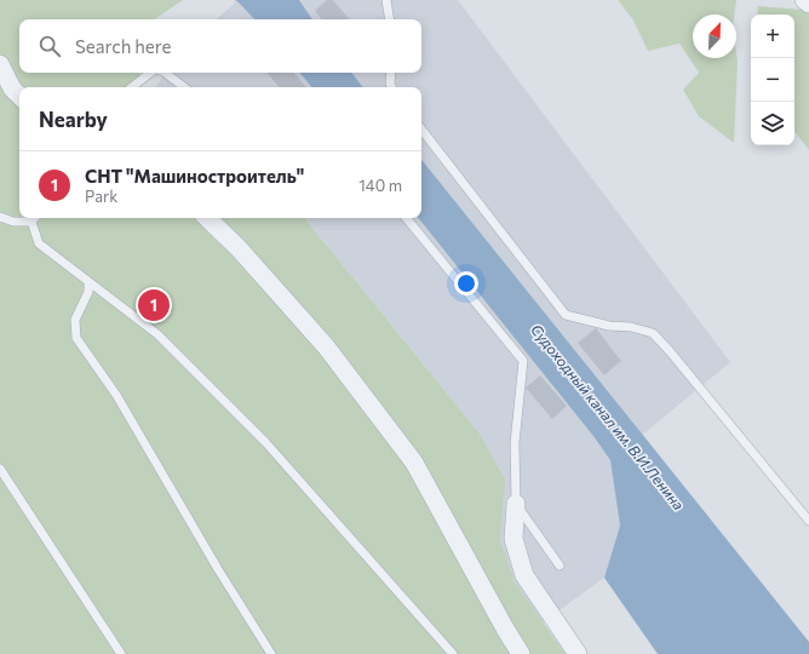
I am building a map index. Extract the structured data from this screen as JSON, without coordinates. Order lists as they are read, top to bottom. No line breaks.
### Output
{"water":["Судоходный канал им. В.И.Ленина"],"north":"top right","page":{"map_buttons":["+","−"],"search":"Search here","heading":"Nearby","list":[{"mark":"1","name":"СНТ \"Машиностроитель\"","note":"Park","value":"140 m"}],"pins":"1"}}
